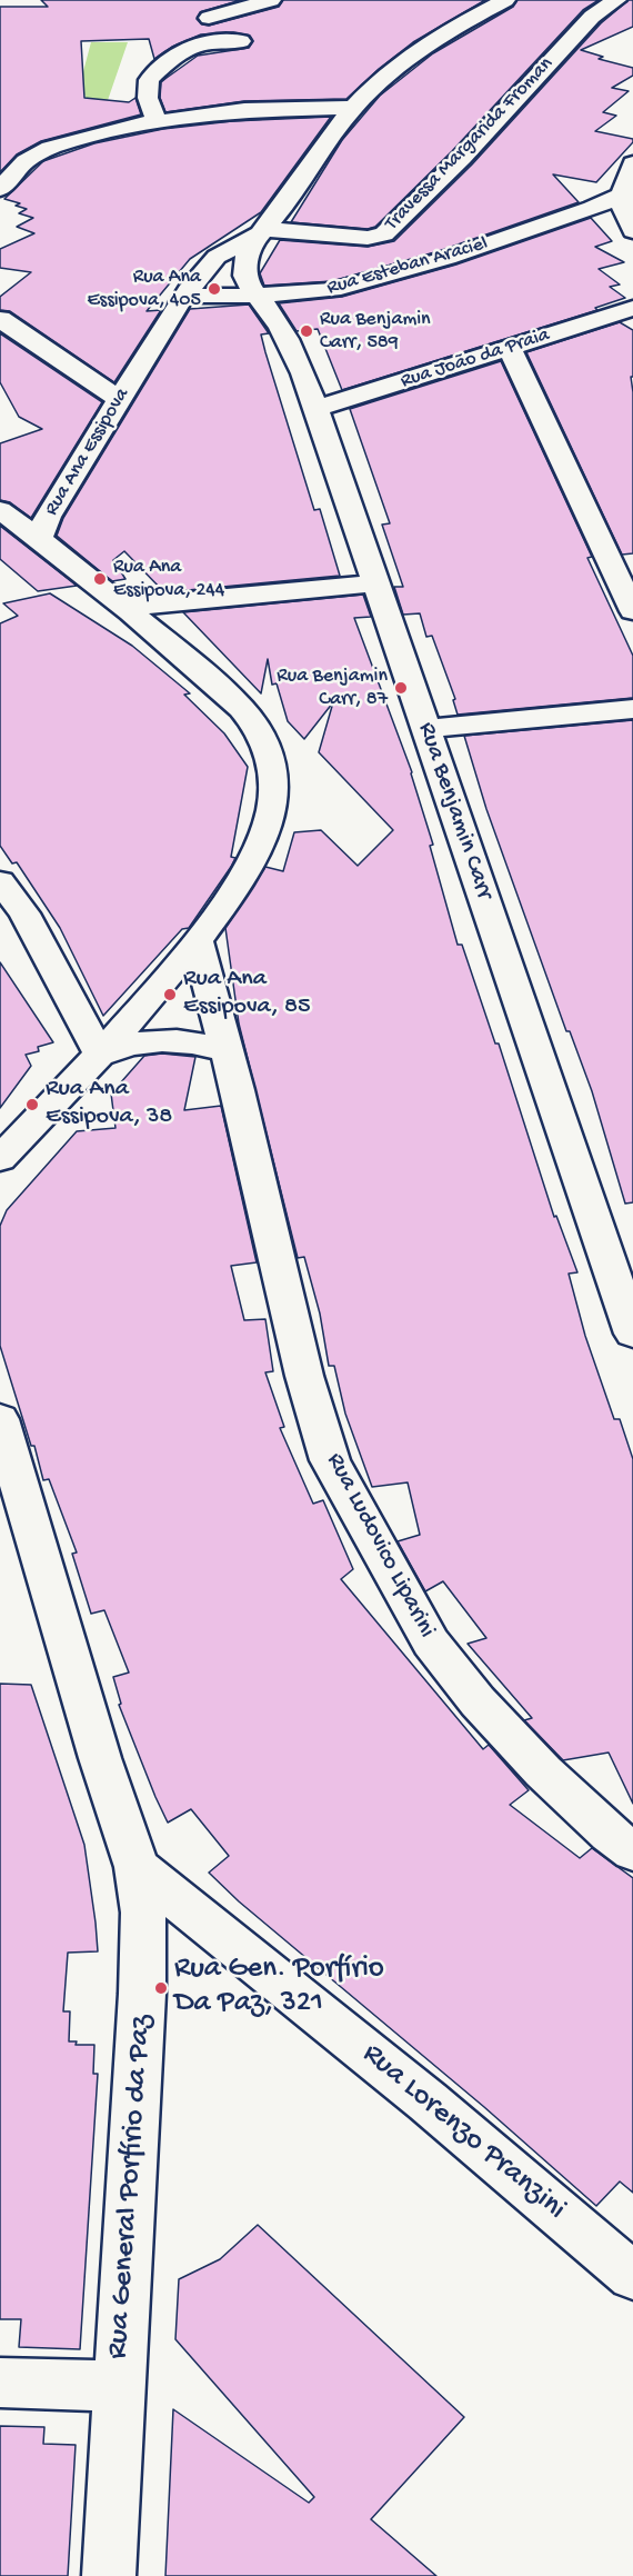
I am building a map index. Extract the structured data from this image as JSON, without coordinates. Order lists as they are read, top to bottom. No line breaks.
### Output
{"streets":{"street":["Travessa Margarida Froman","Rua Esteban Araciel","Rua João da Praia","Rua Ana Essipova","Rua Benjamin Carr","Rua Ludovico Liparini","Rua Lorenzo Pranzini","Rua General Porfírio da Paz"]},"crossings":[["Travessa Margarida Froman","Rua Ana Essipova"],["Travessa Margarida Froman","Rua Benjamin Carr"],["Rua Esteban Araciel","Rua Ana Essipova"],["Rua Esteban Araciel","Rua Benjamin Carr"],["Rua João da Praia","Rua Benjamin Carr"],["Rua Ana Essipova","Rua Benjamin Carr"],["Rua Ana Essipova","Rua Ludovico Liparini"],["Rua Lorenzo Pranzini","Rua General Porfírio da Paz"]],"places":["Rua Ana Essipova, 405","Rua Benjamin Carr, 589","Rua Ana Essipova, 244","Rua Benjamin Carr, 87","Rua Ana Essipova, 85","Rua Ana Essipova, 38","Rua Gen. Porfírio Da Paz, 321"]}
